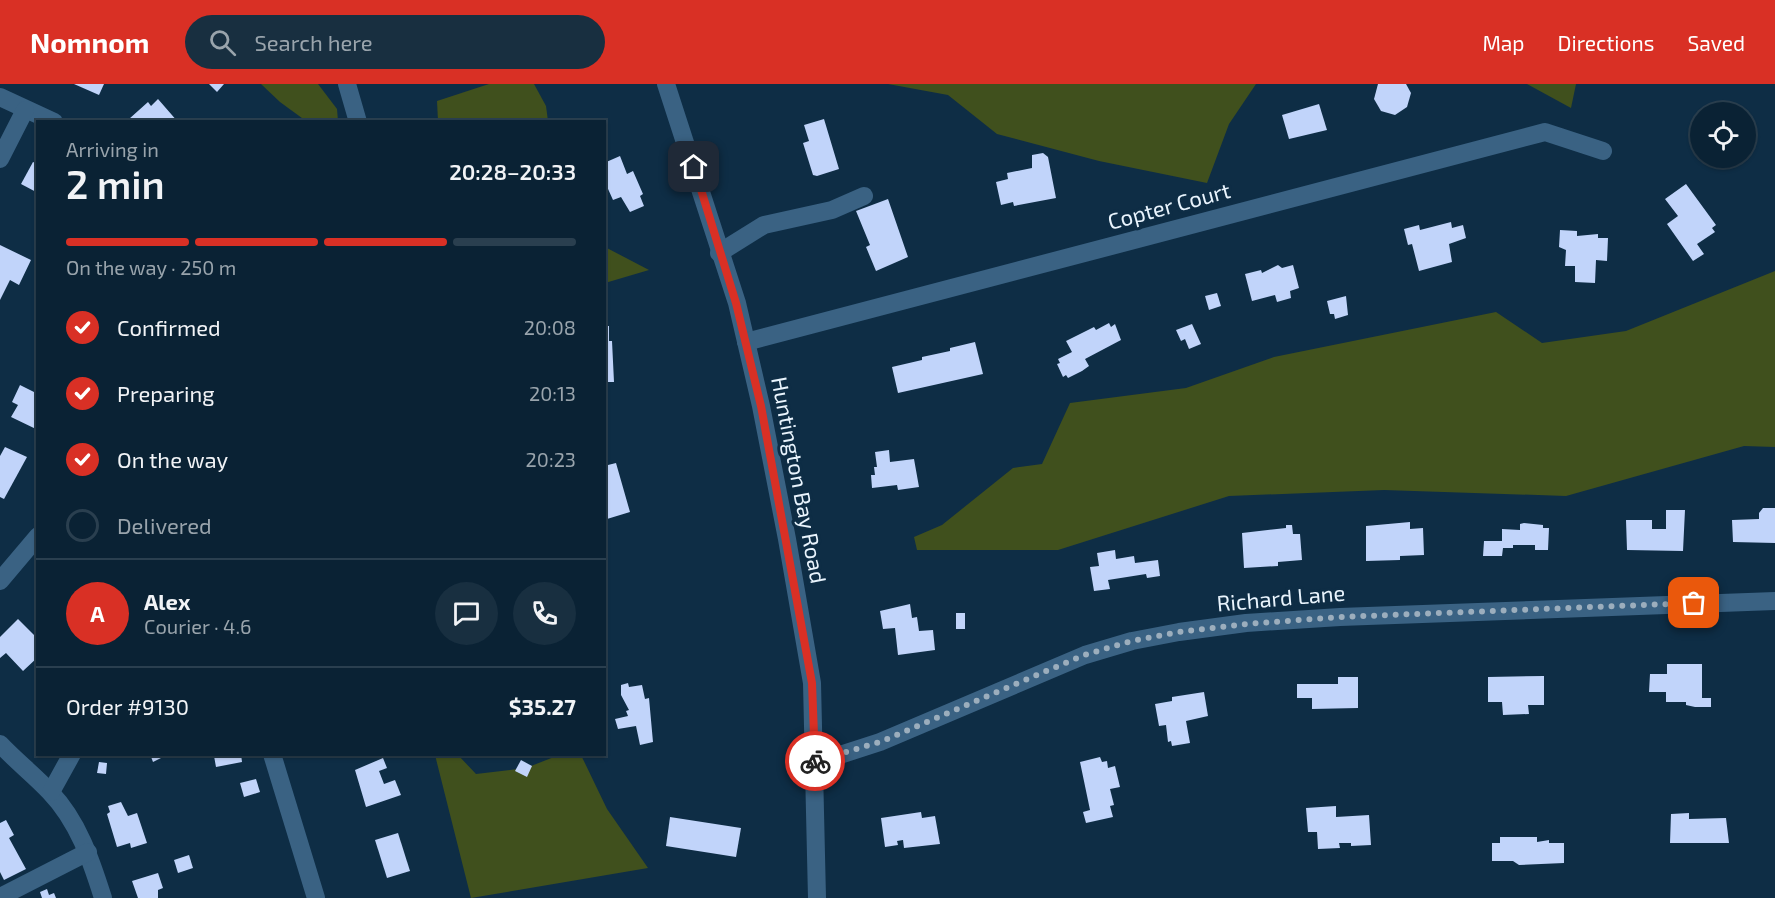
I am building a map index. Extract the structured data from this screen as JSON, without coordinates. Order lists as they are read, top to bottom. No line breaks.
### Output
{"streets":{"street":["Copter Court","Huntington Bay Road","Richard Lane"]},"crossings":[["Copter Court","Huntington Bay Road"],["Huntington Bay Road","Richard Lane"]],"page":{"header":"Nomnom","search":"Search here","nav":["Map","Directions","Saved"],"heading":["2 min","Arriving in","20:28–20:33"],"panel":["Alex","Courier · 4.6","Order #9130","$35.27"],"bar":"On the way · 250 m","list":[["Confirmed","20:08"],["Preparing","20:13"],["On the way","20:23"],"Delivered"],"round":"A"}}
